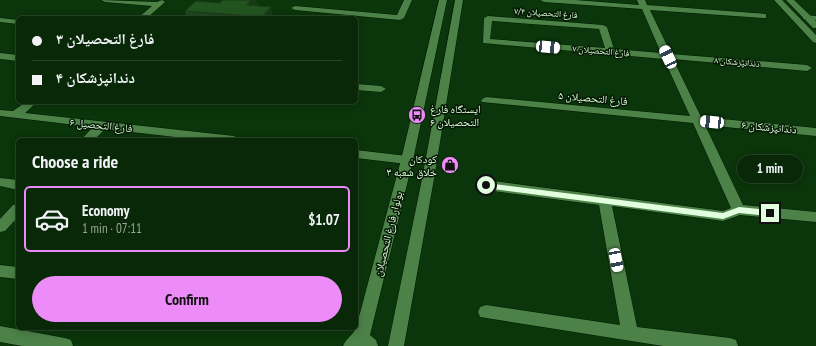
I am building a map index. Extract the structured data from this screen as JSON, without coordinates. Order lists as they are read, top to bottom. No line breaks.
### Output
{"streets":{"street":["فارغ التحصیلان ۷/۴","فارغ التحصیلان ۷","دندانپزشکان ۸","فارغ التحصیلان ۵","فارغ التحصیل ۶","دندانپزشکان ۶","بولوار فارغ التحصیلان"]},"crossings":[["فارغ التحصیلان ۷/۴","فارغ التحصیلان ۷"],["فارغ التحصیلان ۷","دندانپزشکان ۸"],["فارغ التحصیلان ۵","دندانپزشکان ۶"]],"places":{"bus stop":["ایستگاه فارغ التحصیلان ۶"],"shop":["کودکان خلاق شعبه ۳"]},"page":{"banner":["فارغ التحصیلان ۳","دندانپزشکان ۴"],"heading":"Choose a ride","bubble":"1 min","list":[{"name":"Economy","note":"1 min · 07:11","value":"$1.07"}],"buttons":"Confirm"}}
